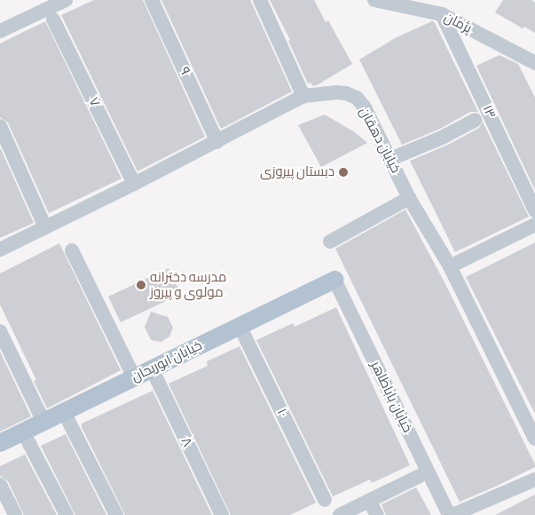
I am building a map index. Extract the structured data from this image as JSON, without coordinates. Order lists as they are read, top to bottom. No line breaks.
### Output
{"streets":{"main road":["خیابان ابوریحان"],"street":["پژمان","۹","۷","۱۳","خیابان دهقان","خیابان باباطاهر","۱۰","۸"]},"crossings":[["پژمان","۱۳"],["۹","خیابان دهقان"],["۷","خیابان دهقان"],["۱۳","خیابان دهقان"],["خیابان ابوریحان","خیابان باباطاهر"],["خیابان ابوریحان","۱۰"],["خیابان ابوریحان","۸"]],"places":["دبستان پیروزی","مدرسه دخترانه مولوی و پیروز"]}
